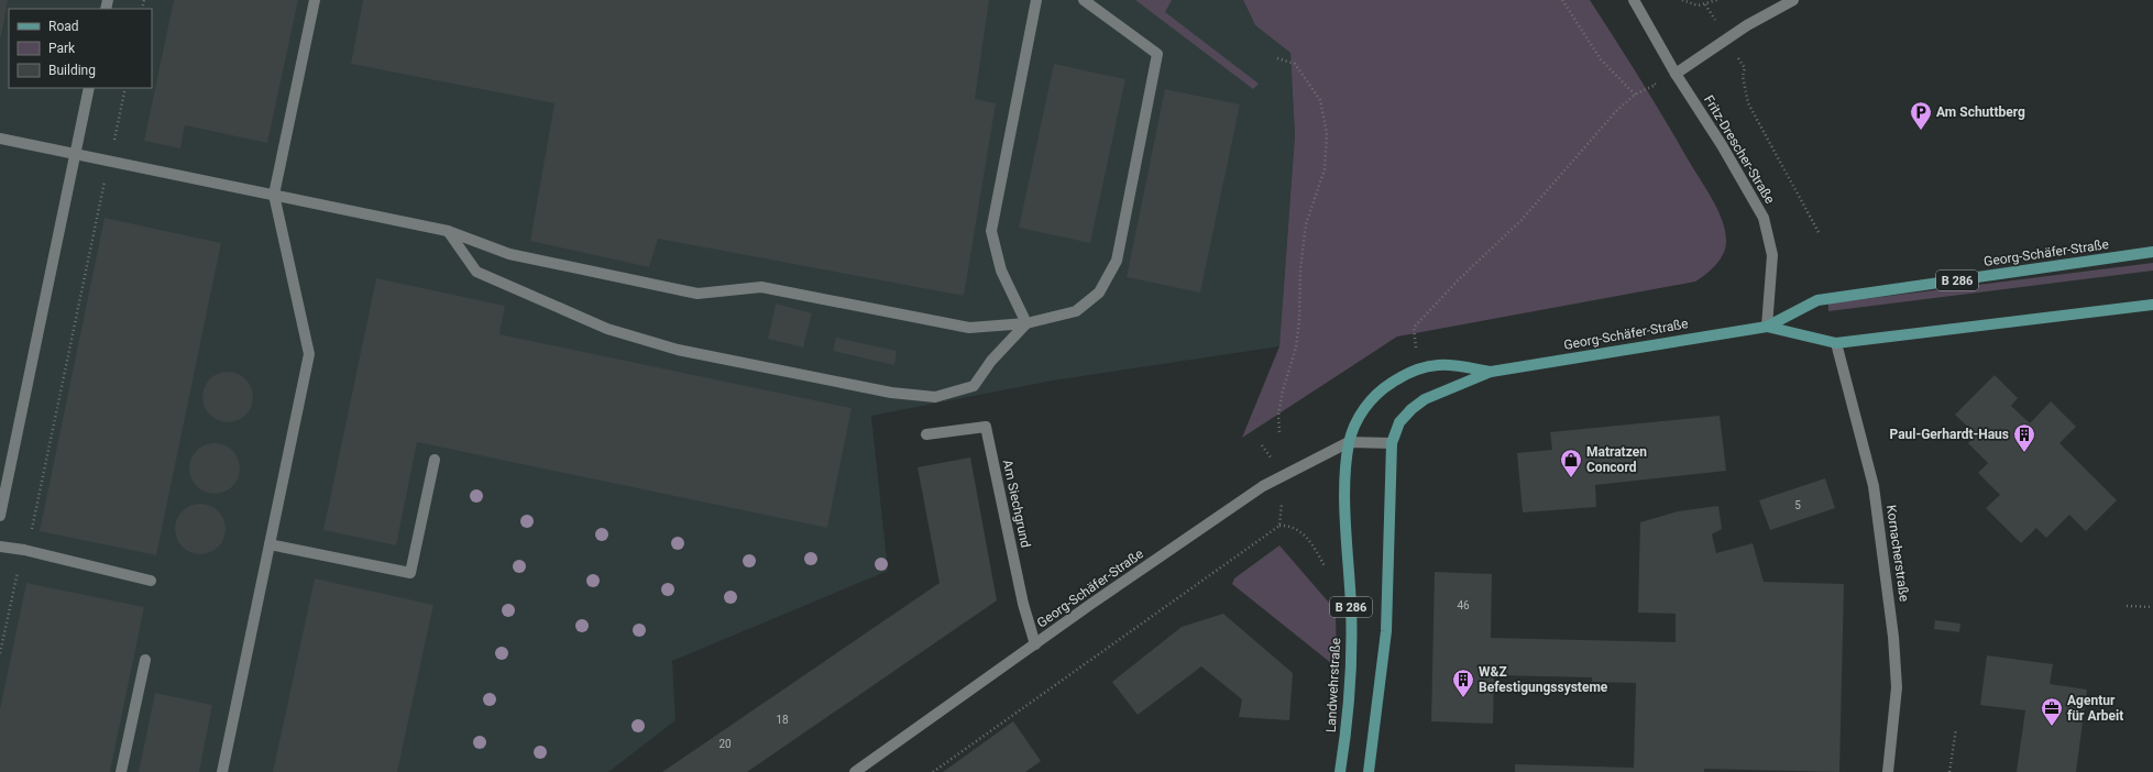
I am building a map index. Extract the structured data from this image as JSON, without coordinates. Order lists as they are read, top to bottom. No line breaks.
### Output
{"streets":{"main road":["Georg-Schäfer-Straße","B 286","Landwehrstraße"],"street":["Fritz-Drescher-Straße","Am Siechgrund","Kornacherstraße"]},"crossings":[["Fritz-Drescher-Straße","Georg-Schäfer-Straße"],["Georg-Schäfer-Straße","B 286"],["Georg-Schäfer-Straße","Am Siechgrund"],["Georg-Schäfer-Straße","Kornacherstraße"],["Georg-Schäfer-Straße","Landwehrstraße"]],"places":{"parking":["Am Schuttberg"],"building":["Paul-Gerhardt-Haus","W&Z Befestigungssysteme"],"shop":["Matratzen Concord"],"office":["Agentur für Arbeit"]},"house_numbers":["5","46","18","20"],"legend":["Road","Park","Building"]}
